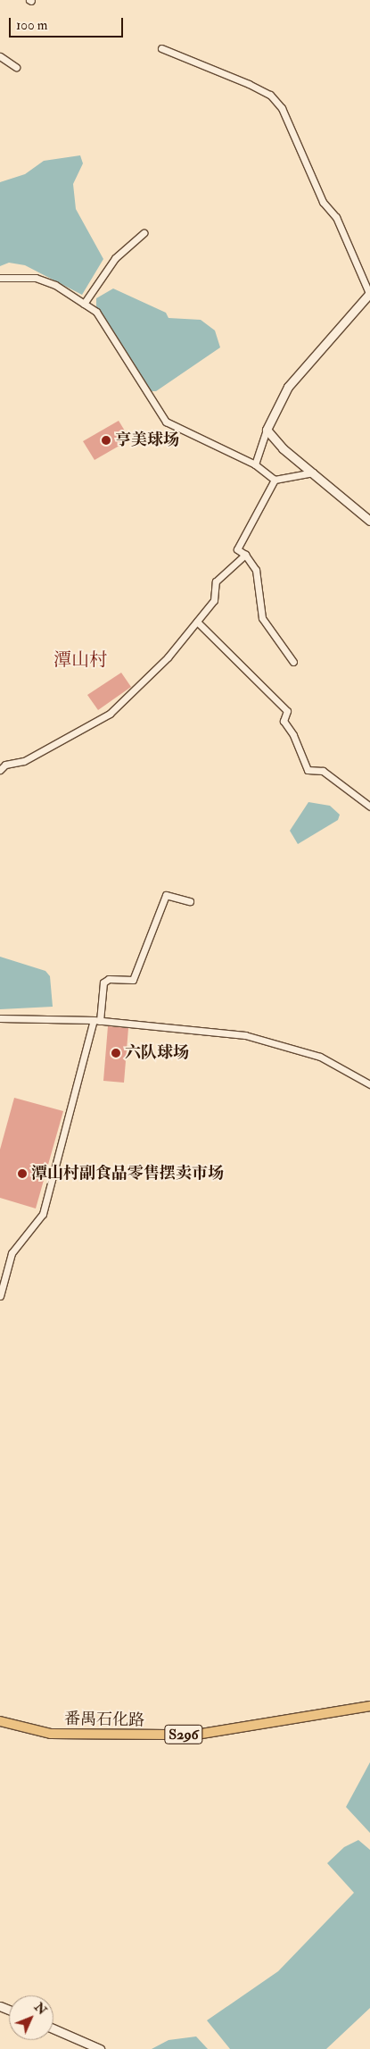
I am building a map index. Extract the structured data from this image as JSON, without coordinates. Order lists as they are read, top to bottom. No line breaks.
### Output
{"streets":{"main road":["番禺石化路","S296"]},"districts":["潭山村"],"places":["亨美球场","六队球场","潭山村副食品零售摆卖市场"],"scale_bar":"100 m","north":"top right"}
